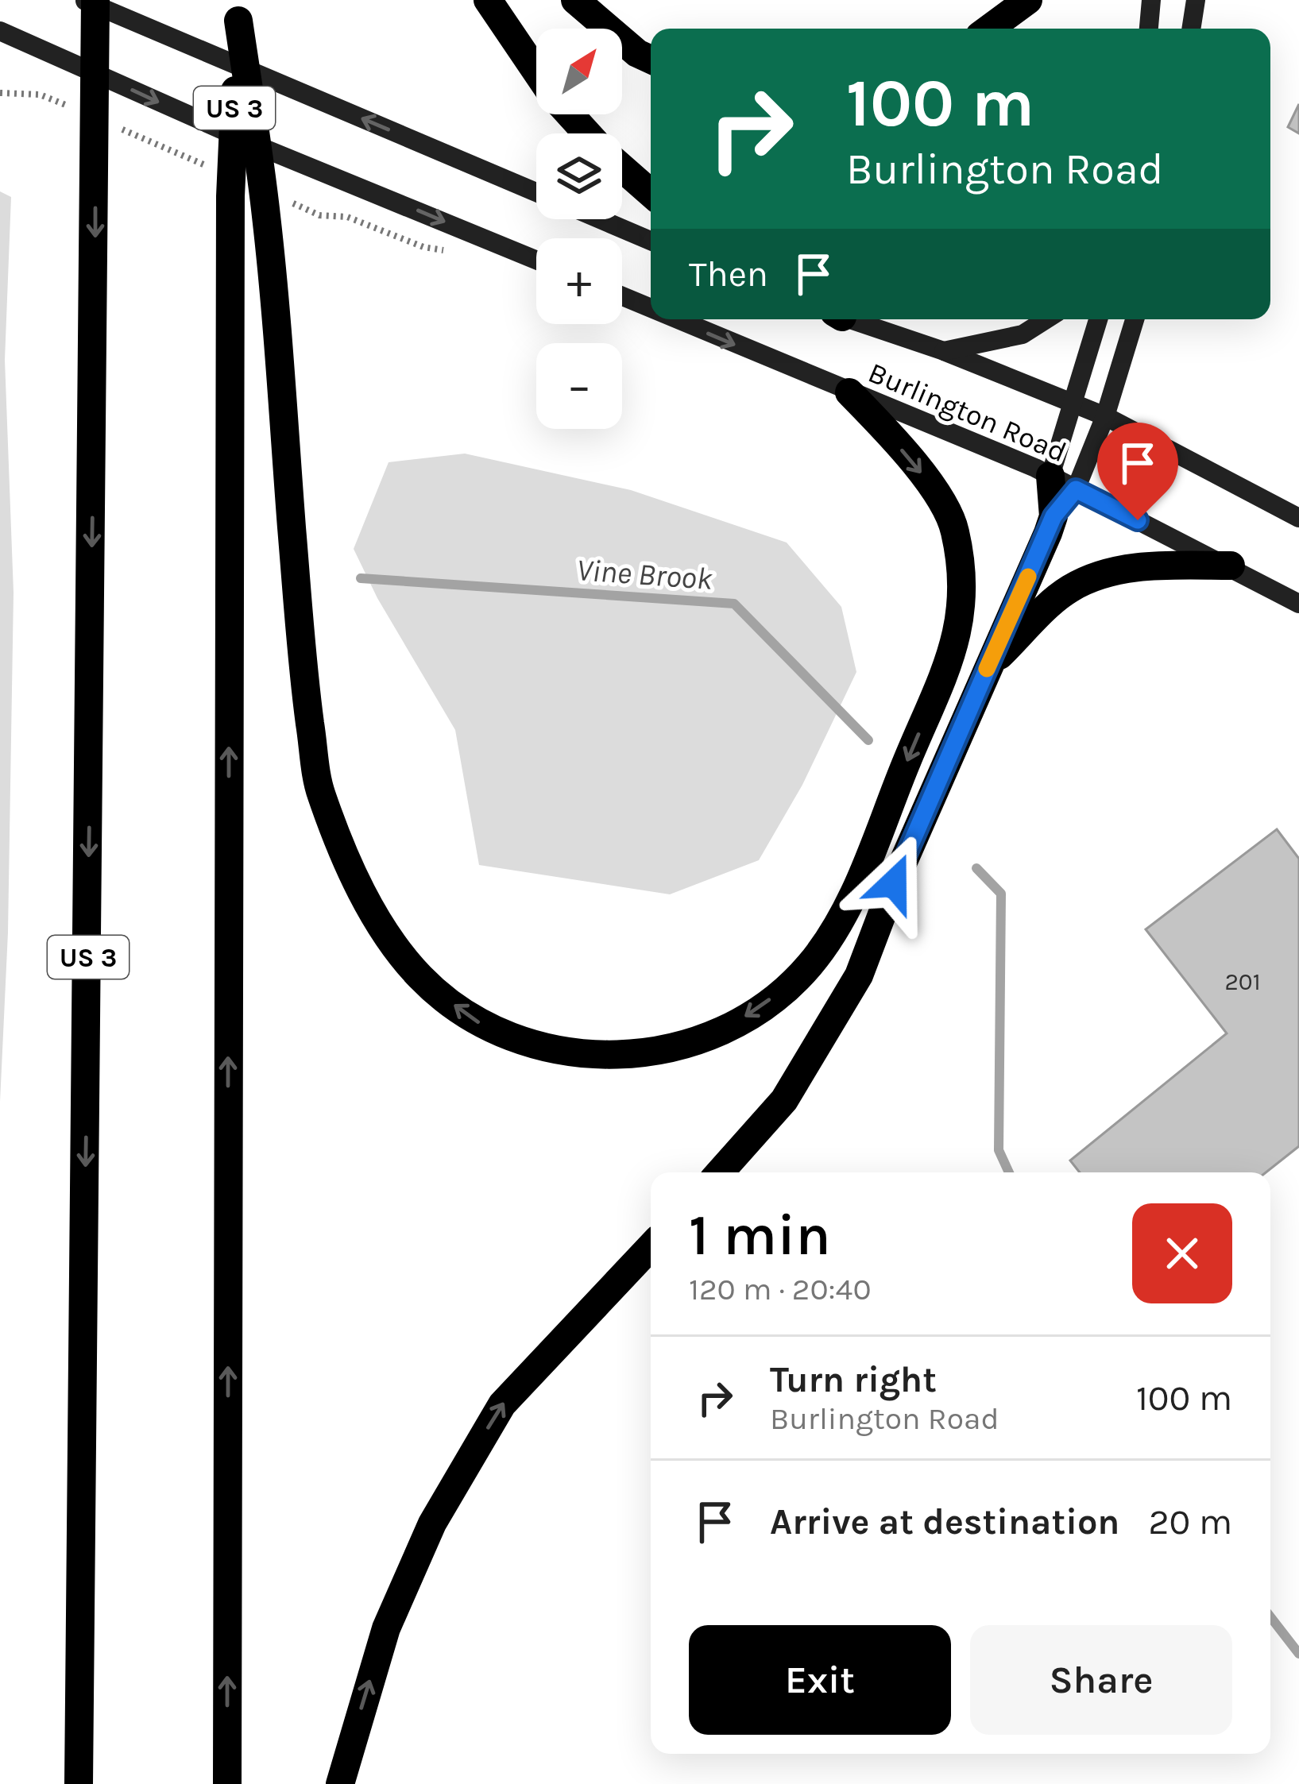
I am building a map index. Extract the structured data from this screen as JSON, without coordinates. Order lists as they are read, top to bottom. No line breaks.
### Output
{"streets":{"highway":["US 3"],"main road":["Burlington Road"]},"water":["Vine Brook"],"house_numbers":["201"],"north":"top right","page":{"map_buttons":["+","−"],"turn":["100 m","Burlington Road"],"then":"Then","heading":["1 min","120 m · 20:40"],"list":[{"name":"Turn right","note":"Burlington Road","value":"100 m"},{"name":"Arrive at destination","value":"20 m"}],"buttons":["Exit","Share"]}}
